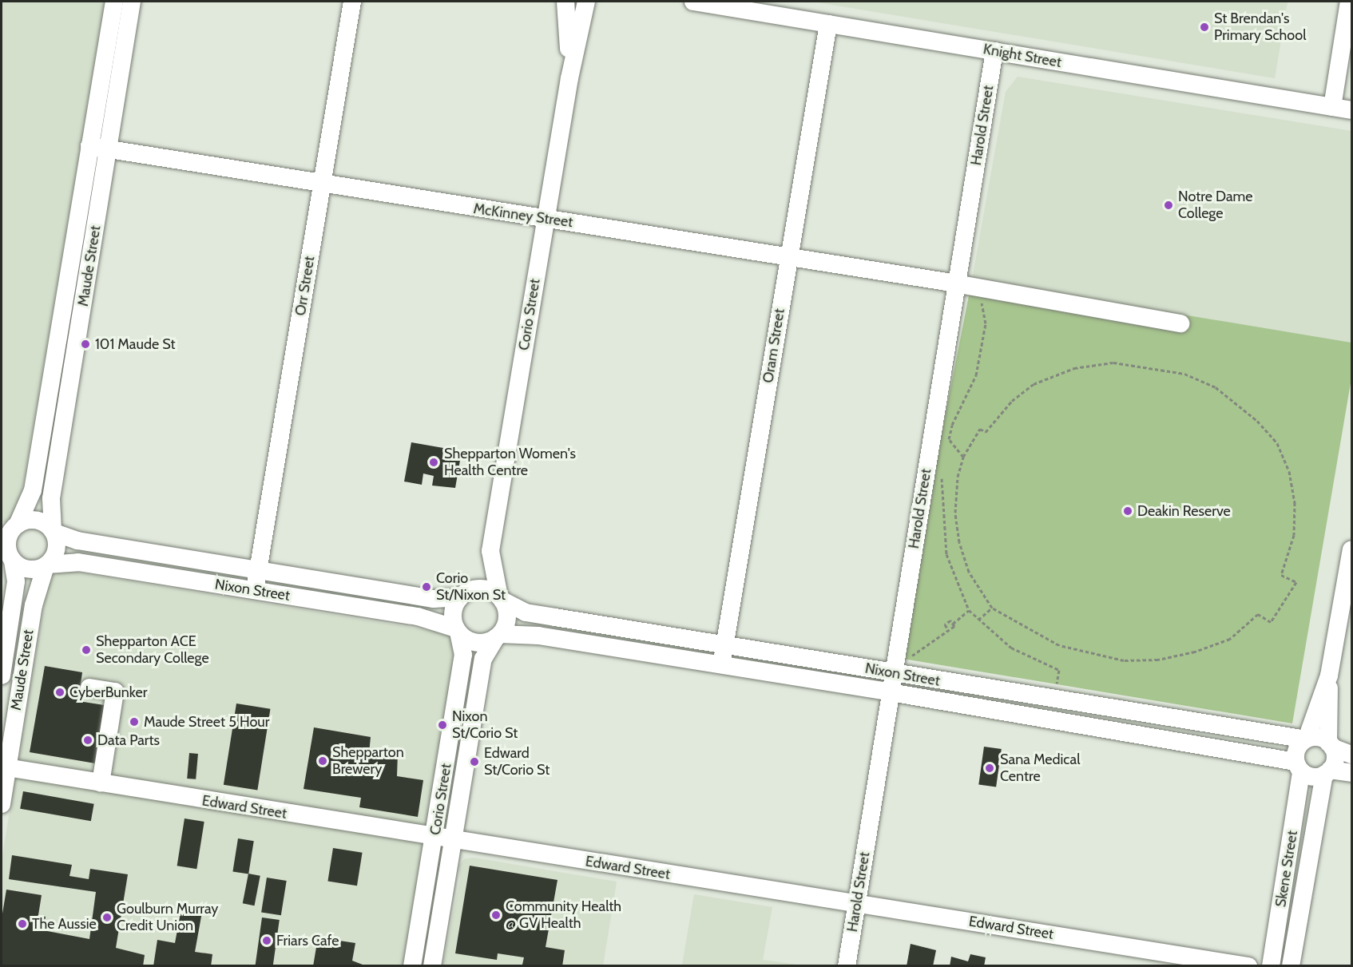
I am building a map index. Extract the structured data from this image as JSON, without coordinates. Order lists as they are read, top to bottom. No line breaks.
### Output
{"streets":{"street":["Knight Street","Harold Street","McKinney Street","Maude Street","Orr Street","Corio Street","Oram Street","Nixon Street","Edward Street","Skene Street"]},"crossings":[["Knight Street","Harold Street"],["Knight Street","Oram Street"],["Harold Street","McKinney Street"],["Harold Street","Nixon Street"],["Harold Street","Edward Street"],["McKinney Street","Maude Street"],["McKinney Street","Orr Street"],["McKinney Street","Corio Street"],["McKinney Street","Oram Street"],["Maude Street","Nixon Street"],["Maude Street","Edward Street"],["Orr Street","Nixon Street"],["Corio Street","Nixon Street"],["Corio Street","Edward Street"],["Oram Street","Nixon Street"],["Nixon Street","Skene Street"]],"places":["St Brendan's Primary School","Notre Dame College","101 Maude St","Shepparton Women's Health Centre","Deakin Reserve","Corio St/Nixon St","Shepparton ACE Secondary College","CyberBunker","Maude Street 5 Hour","Nixon St/Corio St","Data Parts","Shepparton Brewery","Edward St/Corio St","Sana Medical Centre","Community Health @ GV Health","Goulburn Murray Credit Union","The Aussie","Friars Cafe"]}
